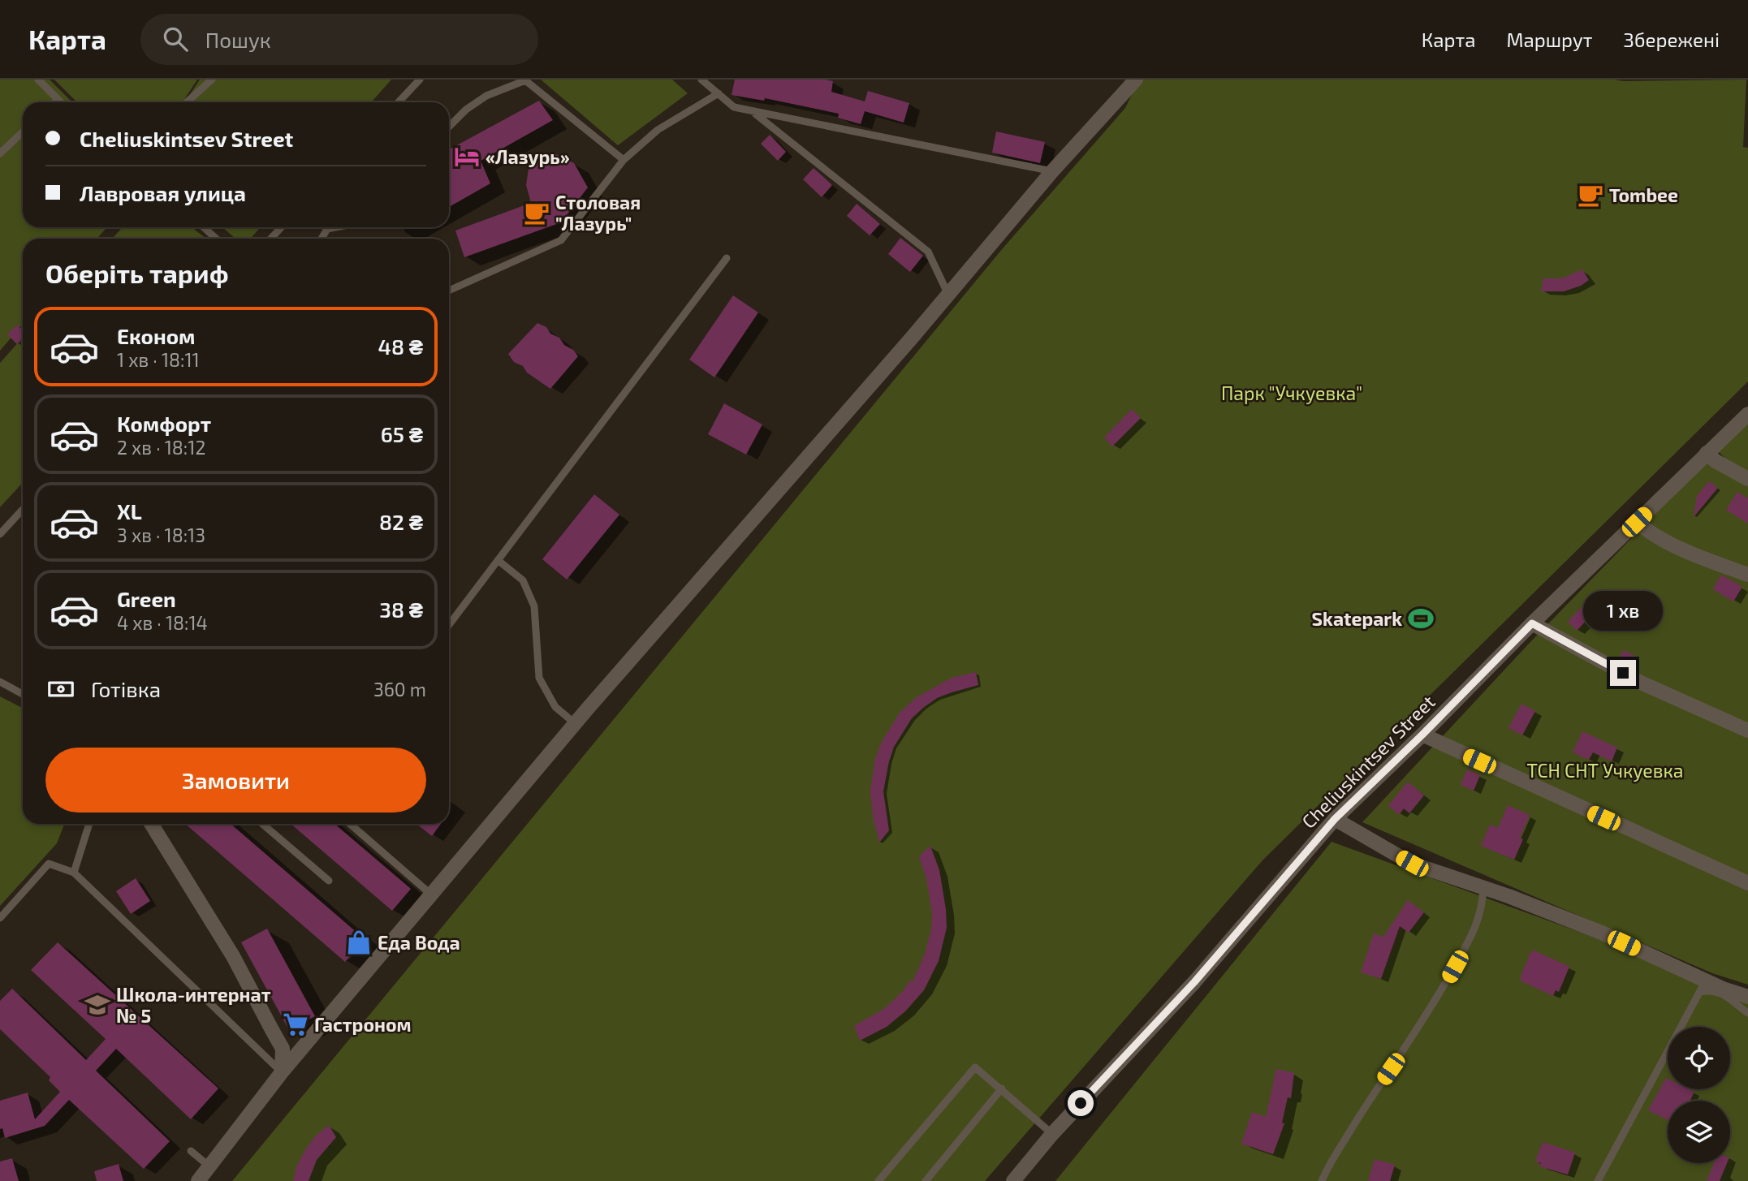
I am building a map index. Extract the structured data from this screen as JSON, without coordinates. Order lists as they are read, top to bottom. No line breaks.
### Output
{"streets":{"street":["Cheliuskintsev Street"]},"parks":["Парк \"Учкуевка\"","ТСН СНТ Учкуевка"],"places":{"hotel":["«Лазурь»"],"cafe":["Tombee","Столовая \"Лазурь\""],"sports":["Skatepark"],"shop":["Еда Вода"],"school or university":["Школа-интернат № 5"],"supermarket":["Гастроном"]},"page":{"header":"Карта","search":"Пошук","nav":["Карта","Маршрут","Збережені"],"banner":["Cheliuskintsev Street","Лавровая улица"],"heading":"Оберіть тариф","list":[{"name":"Економ","note":"1 хв · 18:11","value":"48 ₴"},{"name":"Комфорт","note":"2 хв · 18:12","value":"65 ₴"},{"name":"XL","note":"3 хв · 18:13","value":"82 ₴"},{"name":"Green","note":"4 хв · 18:14","value":"38 ₴"}],"bubble":"1 хв","pay":["Готівка","360 m"],"buttons":"Замовити"}}
